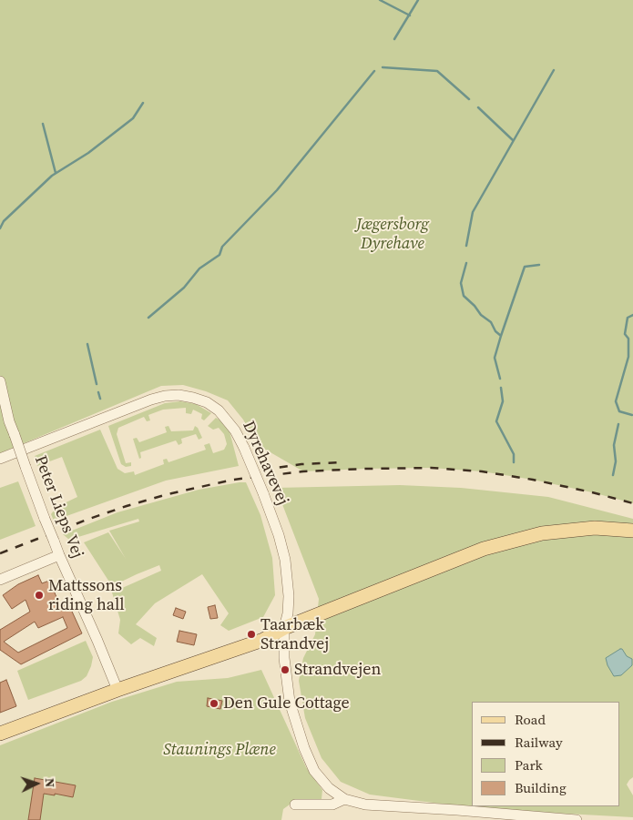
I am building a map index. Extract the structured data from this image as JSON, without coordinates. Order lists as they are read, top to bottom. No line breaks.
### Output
{"streets":{"street":["Dyrehavevej","Peter Lieps Vej"]},"parks":["Jægersborg Dyrehave","Staunings Plæne"],"places":["Mattssons riding hall","Taarbæk Strandvej","Strandvejen","Den Gule Cottage"],"legend":["Road","Railway","Park","Building"],"north":"right"}
